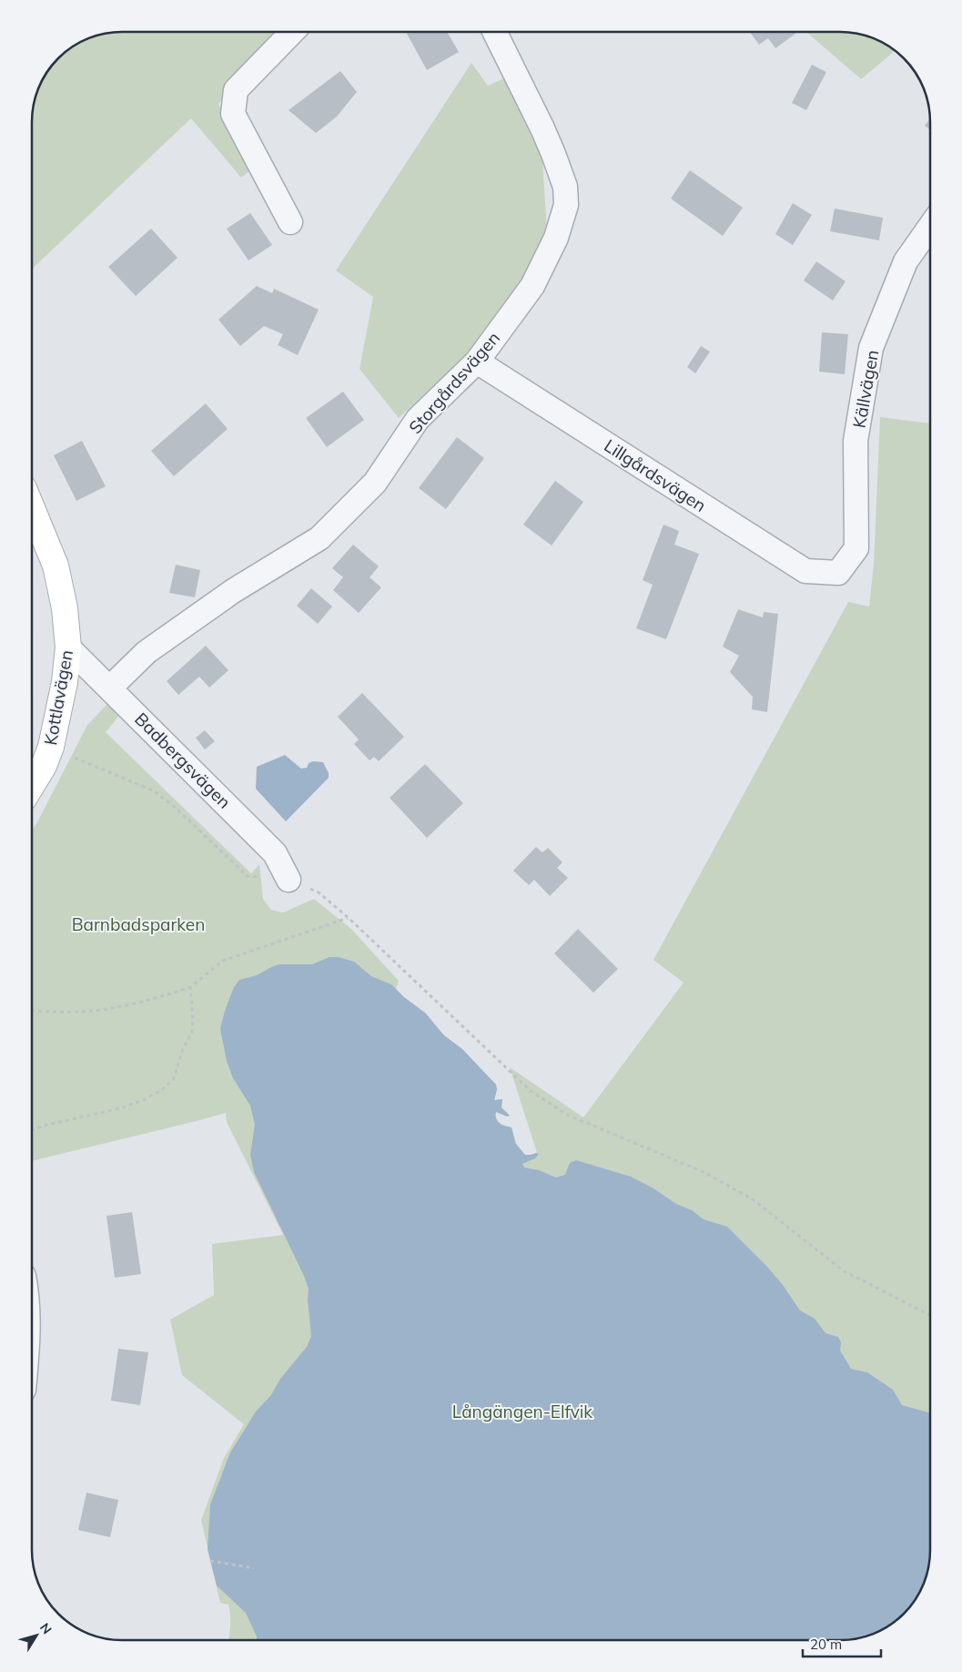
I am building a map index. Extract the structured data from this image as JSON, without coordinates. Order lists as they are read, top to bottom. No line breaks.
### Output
{"streets":{"street":["Storgårdsvägen","Källvägen","Lillgårdsvägen","Kottlavägen","Badbergsvägen"]},"crossings":[["Storgårdsvägen","Lillgårdsvägen"],["Storgårdsvägen","Badbergsvägen"],["Källvägen","Lillgårdsvägen"],["Kottlavägen","Badbergsvägen"]],"parks":["Barnbadsparken","Långängen-Elfvik"],"scale_bar":"20 m","north":"top right"}
